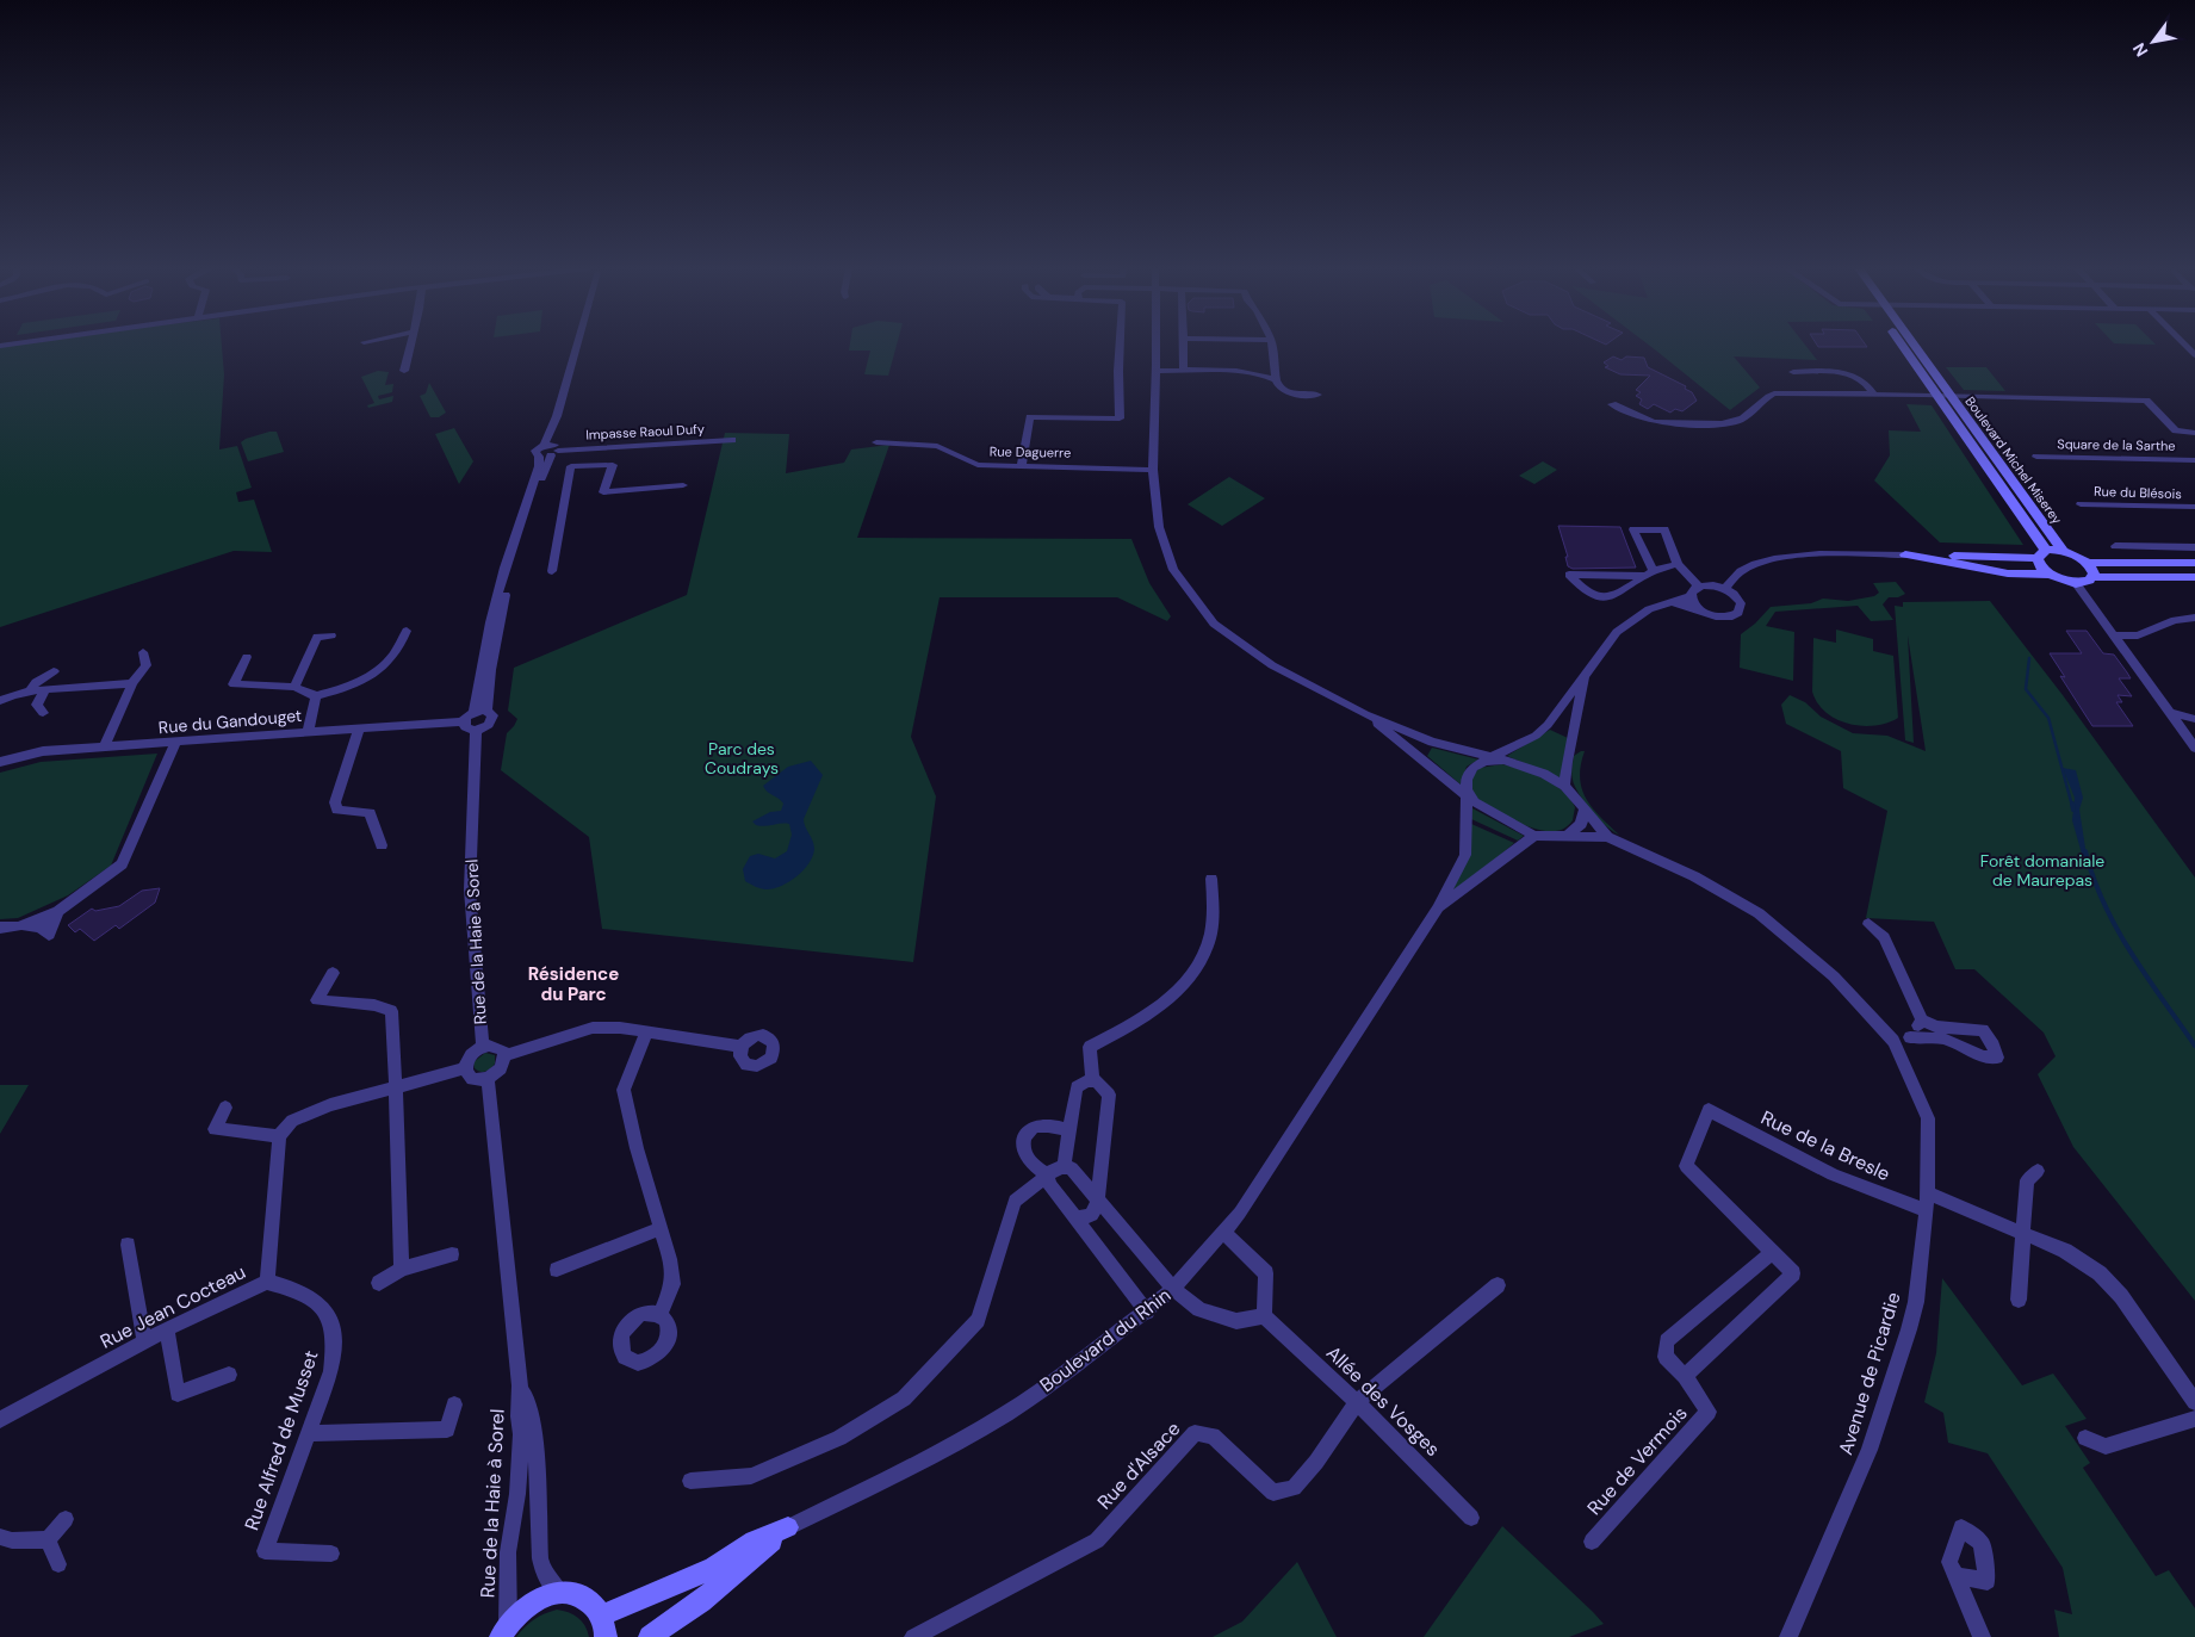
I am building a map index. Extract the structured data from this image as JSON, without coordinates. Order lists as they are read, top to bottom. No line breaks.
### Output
{"streets":{"street":["Impasse Raoul Dufy","Square de la Sarthe","Rue Daguerre","Boulevard Michel Miserey","Rue du Blésois","Rue du Gandouget","Rue de la Haie à Sorel","Rue de la Bresle","Rue Jean Cocteau","Boulevard du Rhin","Avenue de Picardie","Allée des Vosges","Rue Alfred de Musset","Rue de Vermois","Rue d'Alsace"]},"crossings":[["Rue de la Bresle","Avenue de Picardie"],["Rue de la Bresle","Rue de Vermois"],["Rue Jean Cocteau","Rue Alfred de Musset"],["Boulevard du Rhin","Avenue de Picardie"],["Allée des Vosges","Rue d'Alsace"]],"districts":["Résidence du Parc"],"parks":["Parc des Coudrays","Forêt domaniale de Maurepas"],"north":"bottom left"}
